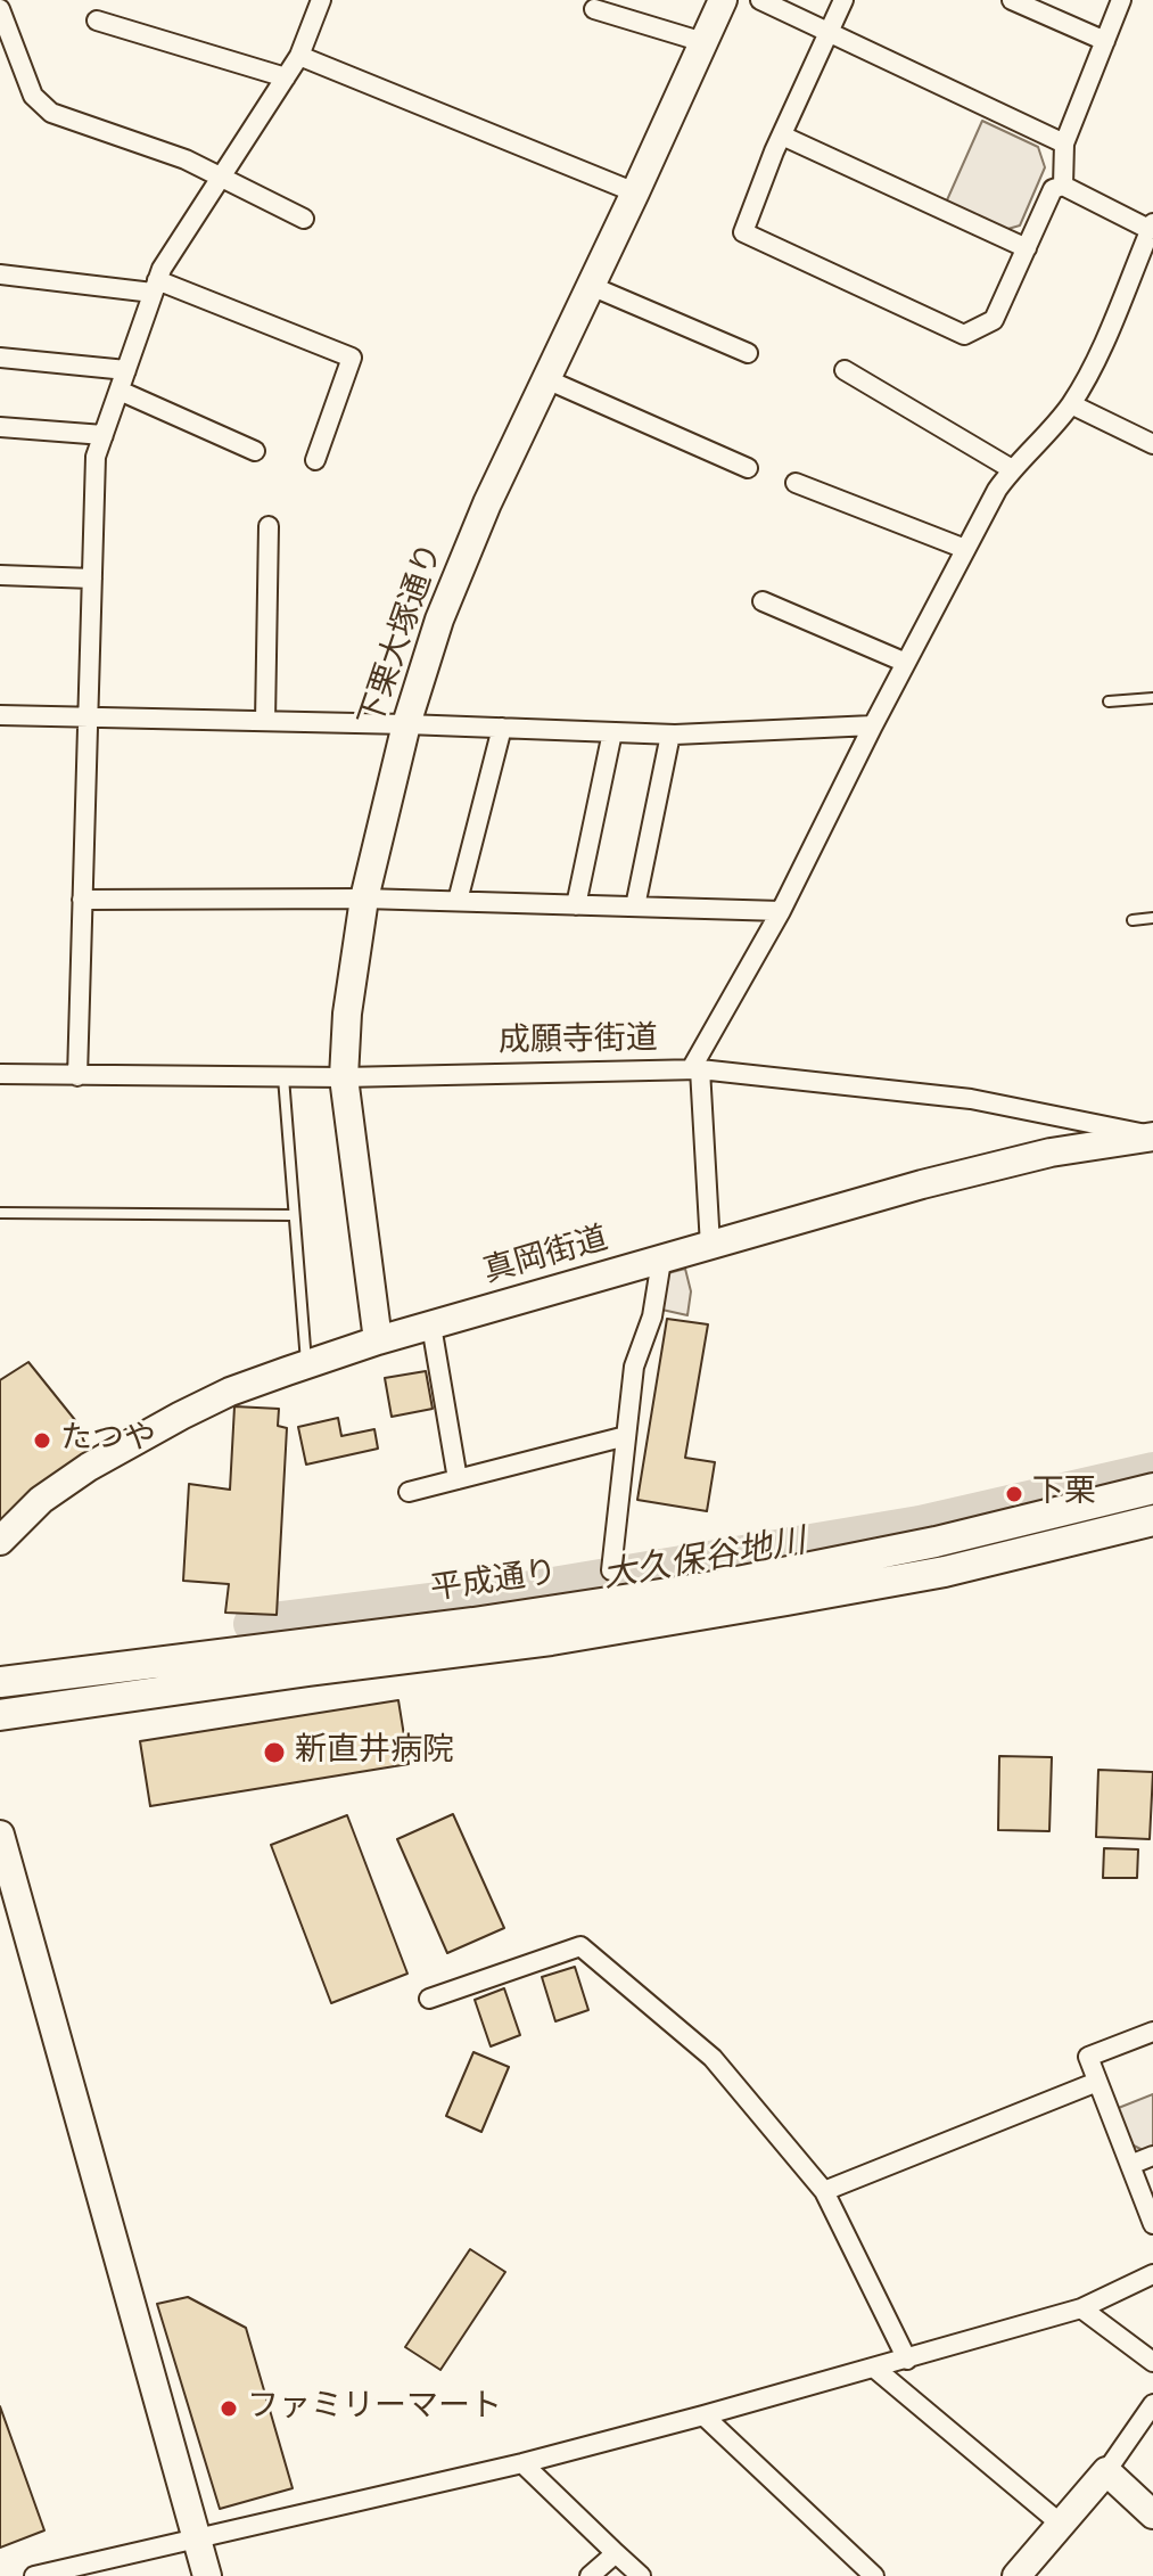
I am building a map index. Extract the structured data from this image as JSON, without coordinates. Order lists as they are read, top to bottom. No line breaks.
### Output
{"streets":{"main road":["平成通り"],"street":["下栗大塚通り","成願寺街道","真岡街道"]},"crossings":[["下栗大塚通り","成願寺街道"],["下栗大塚通り","真岡街道"],["成願寺街道","真岡街道"]],"water":["大久保谷地川"],"places":["たつや","下栗","新直井病院","ファミリーマート"]}
